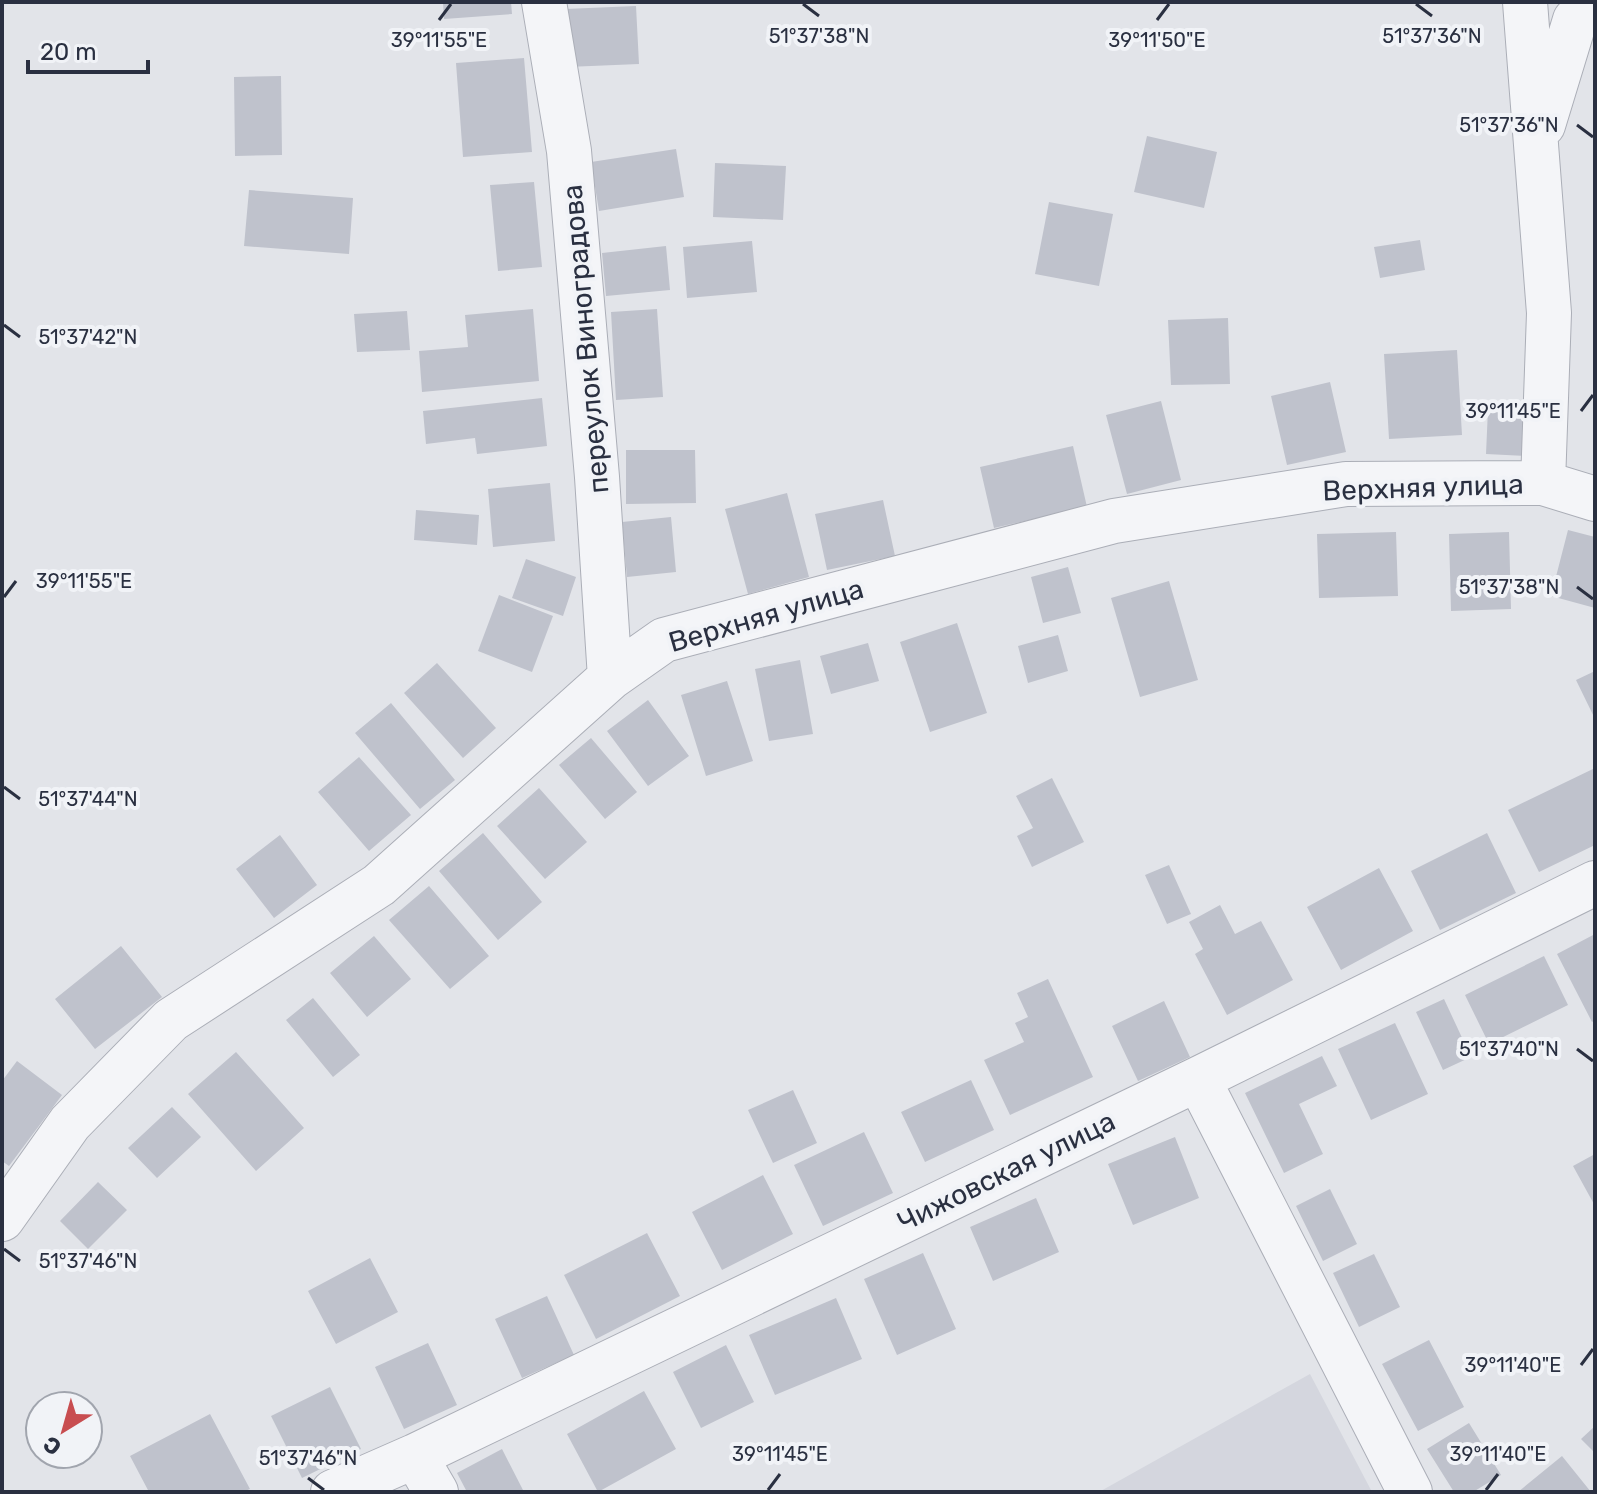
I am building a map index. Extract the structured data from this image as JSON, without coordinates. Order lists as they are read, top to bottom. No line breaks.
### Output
{"streets":{"street":["переулок Виноградова","Верхняя улица","Чижовская улица"]},"crossings":[["переулок Виноградова","Верхняя улица"]],"scale_bar":"20 m","north":"bottom left","coordinates":["51°37'36\"N","51°37'38\"N","39°11'55\"E","39°11'50\"E","51°37'42\"N","39°11'45\"E","51°37'44\"N","51°37'40\"N","51°37'46\"N","39°11'40\"E"]}
